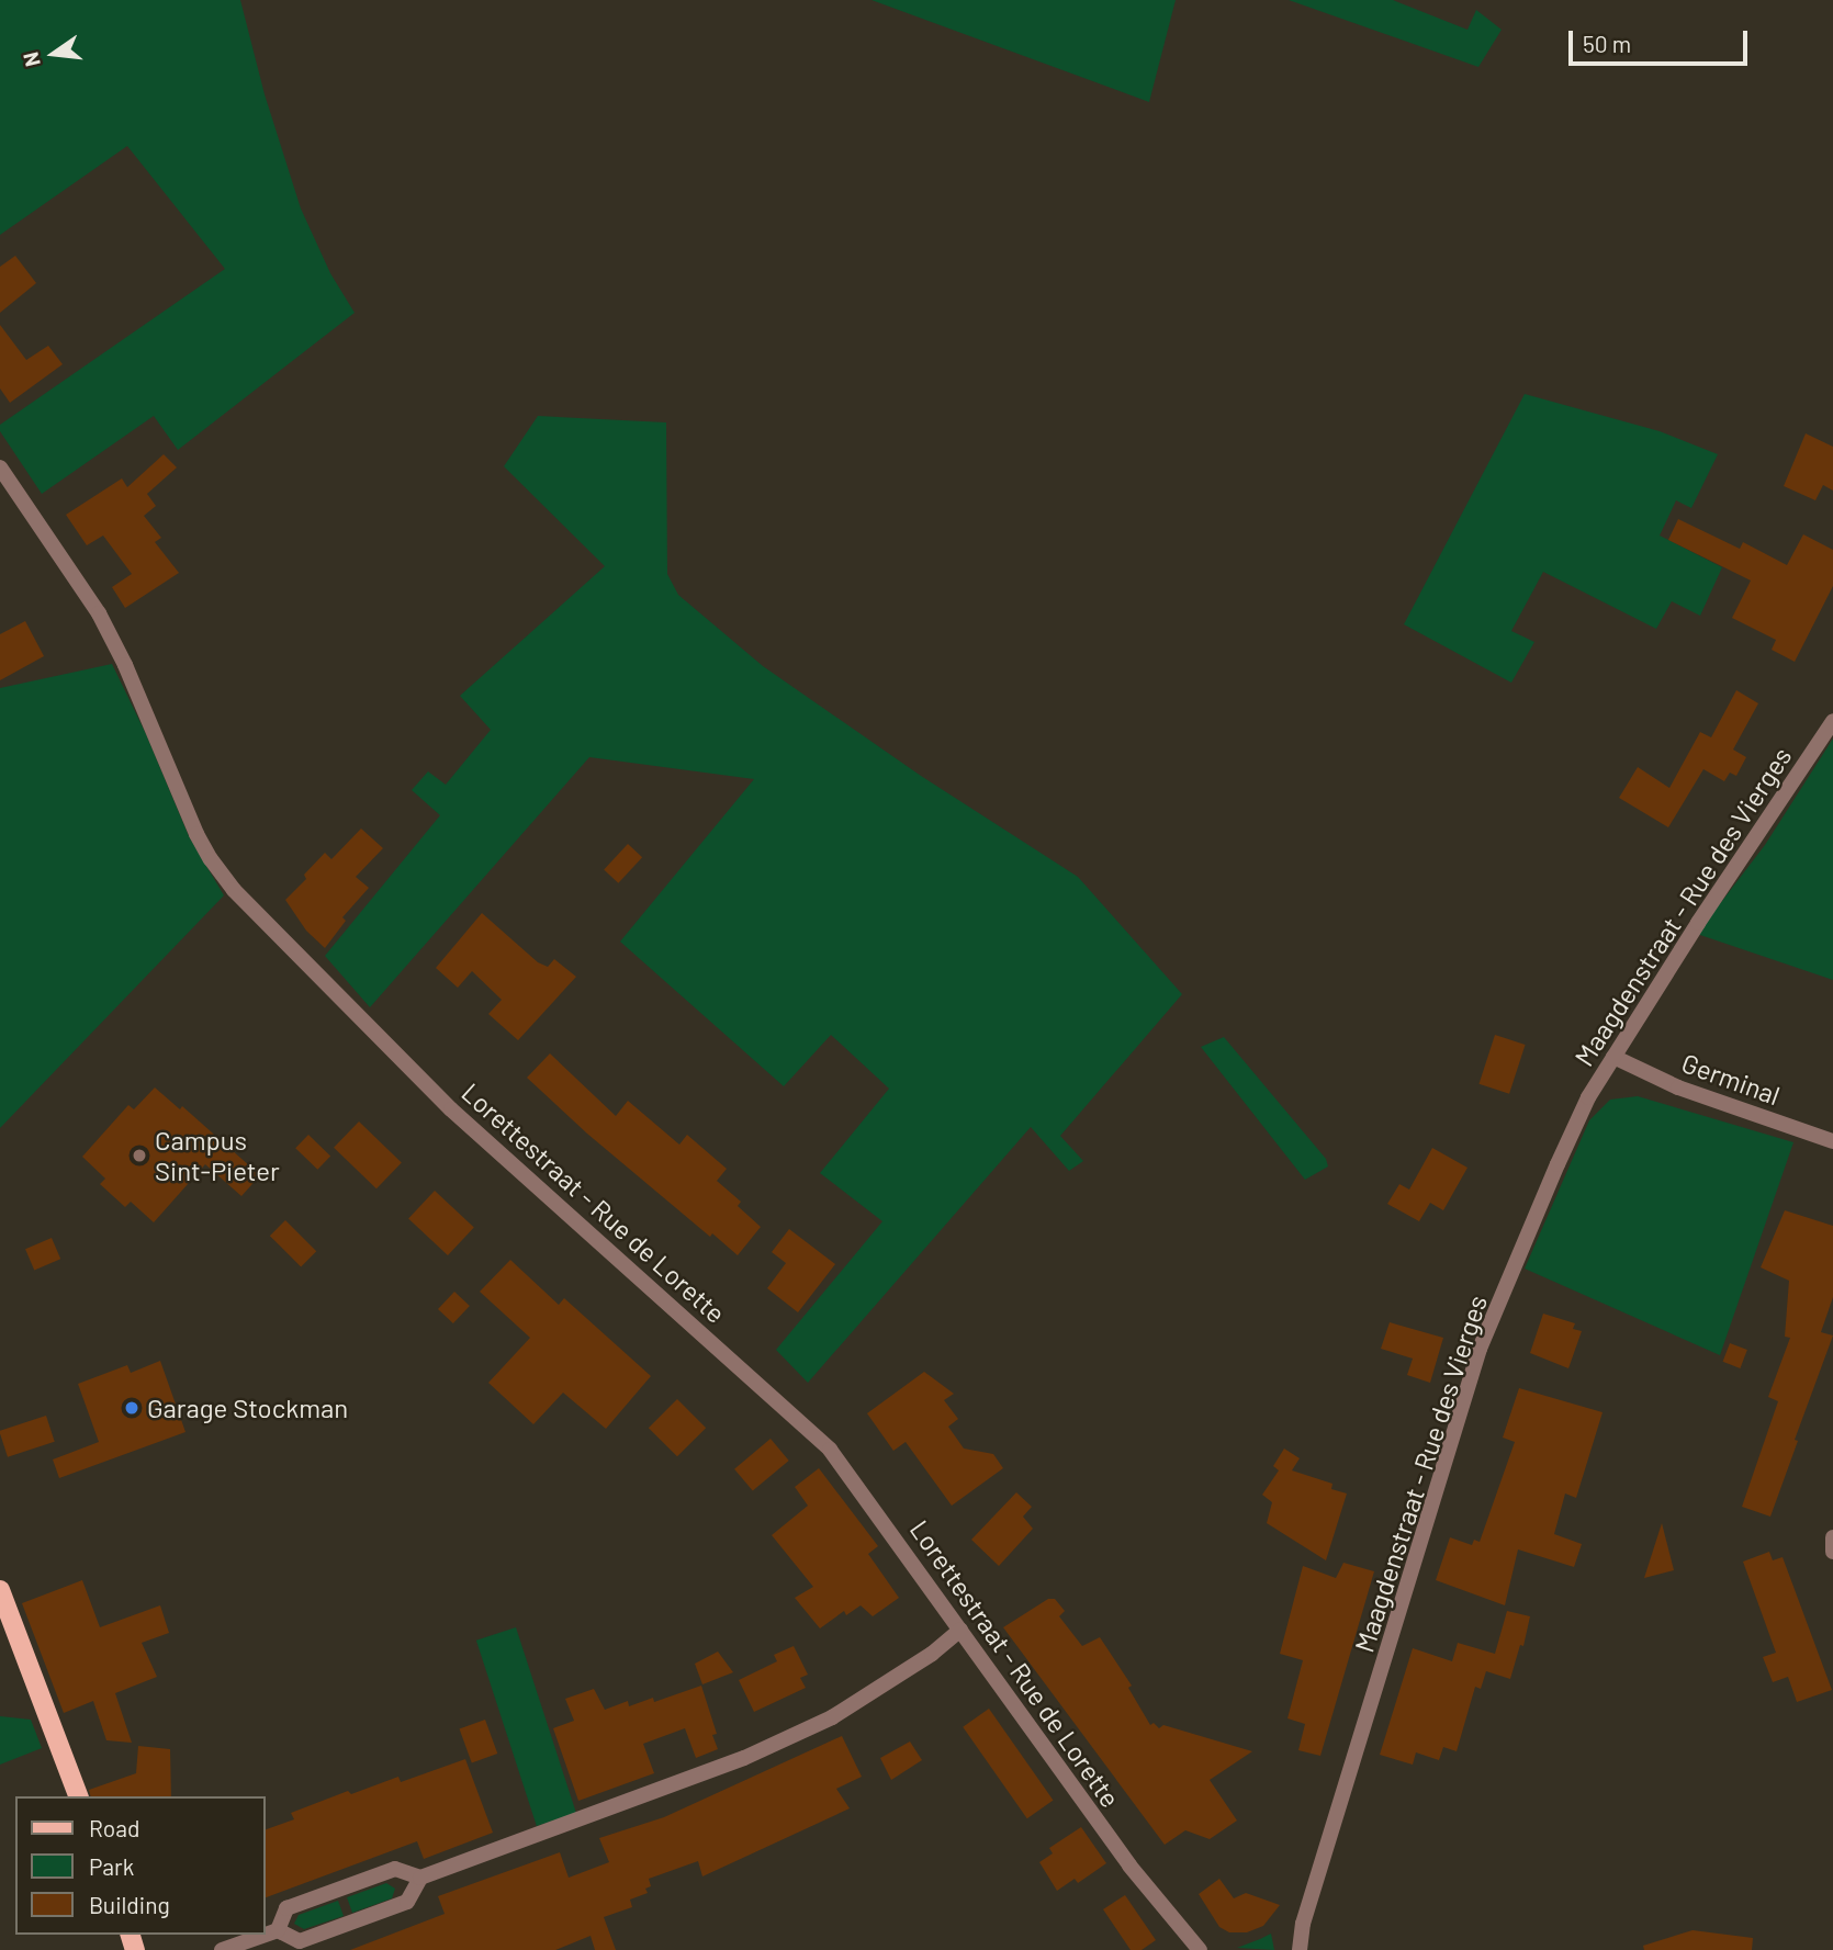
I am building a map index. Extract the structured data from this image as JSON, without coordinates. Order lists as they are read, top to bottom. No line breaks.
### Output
{"streets":{"street":["Maagdenstraat - Rue des Vierges","Germinal","Lorettestraat - Rue de Lorette"]},"crossings":[["Maagdenstraat - Rue des Vierges","Germinal"]],"places":["Campus Sint-Pieter","Garage Stockman"],"legend":["Road","Park","Building"],"scale_bar":"50 m","north":"left"}
